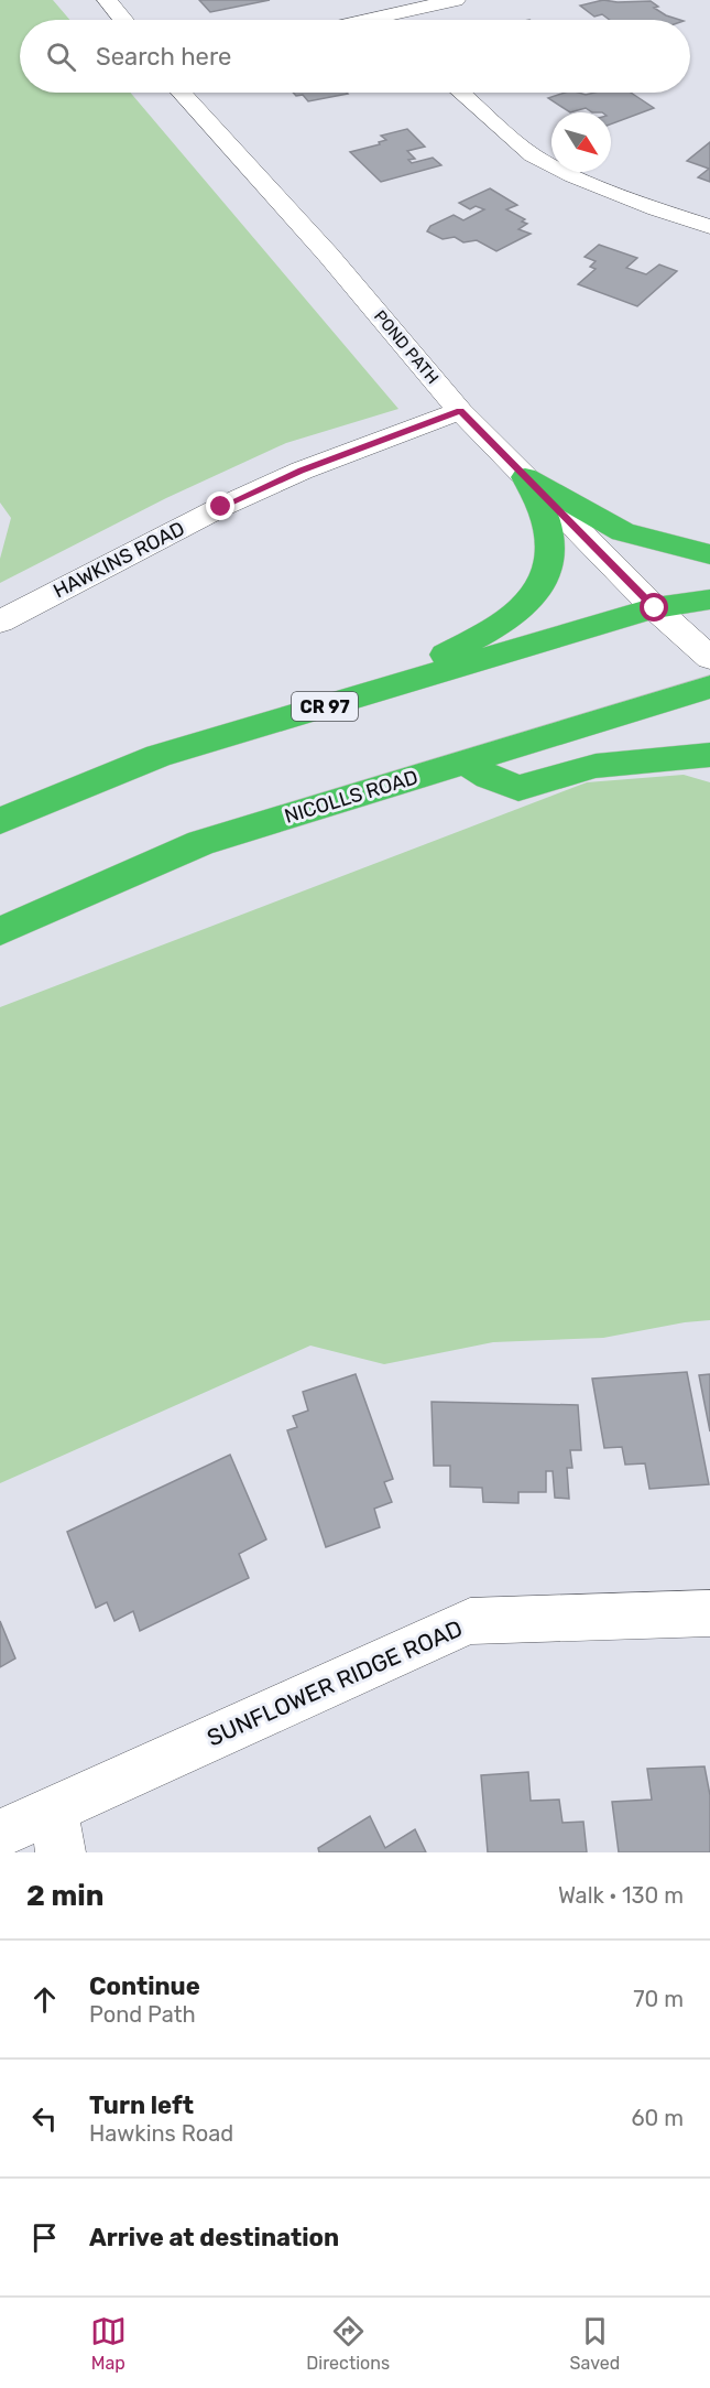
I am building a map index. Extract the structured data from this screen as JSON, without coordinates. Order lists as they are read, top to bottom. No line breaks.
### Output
{"streets":{"highway":["CR 97","NICOLLS ROAD"],"street":["POND PATH","HAWKINS ROAD","SUNFLOWER RIDGE ROAD"]},"crossings":[["POND PATH","HAWKINS ROAD"],["POND PATH","CR 97"]],"north":"bottom right","page":{"search":"Search here","heading":["2 min","Walk · 130 m"],"list":[["Continue","Pond Path","70 m"],["Turn left","Hawkins Road","60 m"],"Arrive at destination"],"nav":["Map","Directions","Saved"]}}
